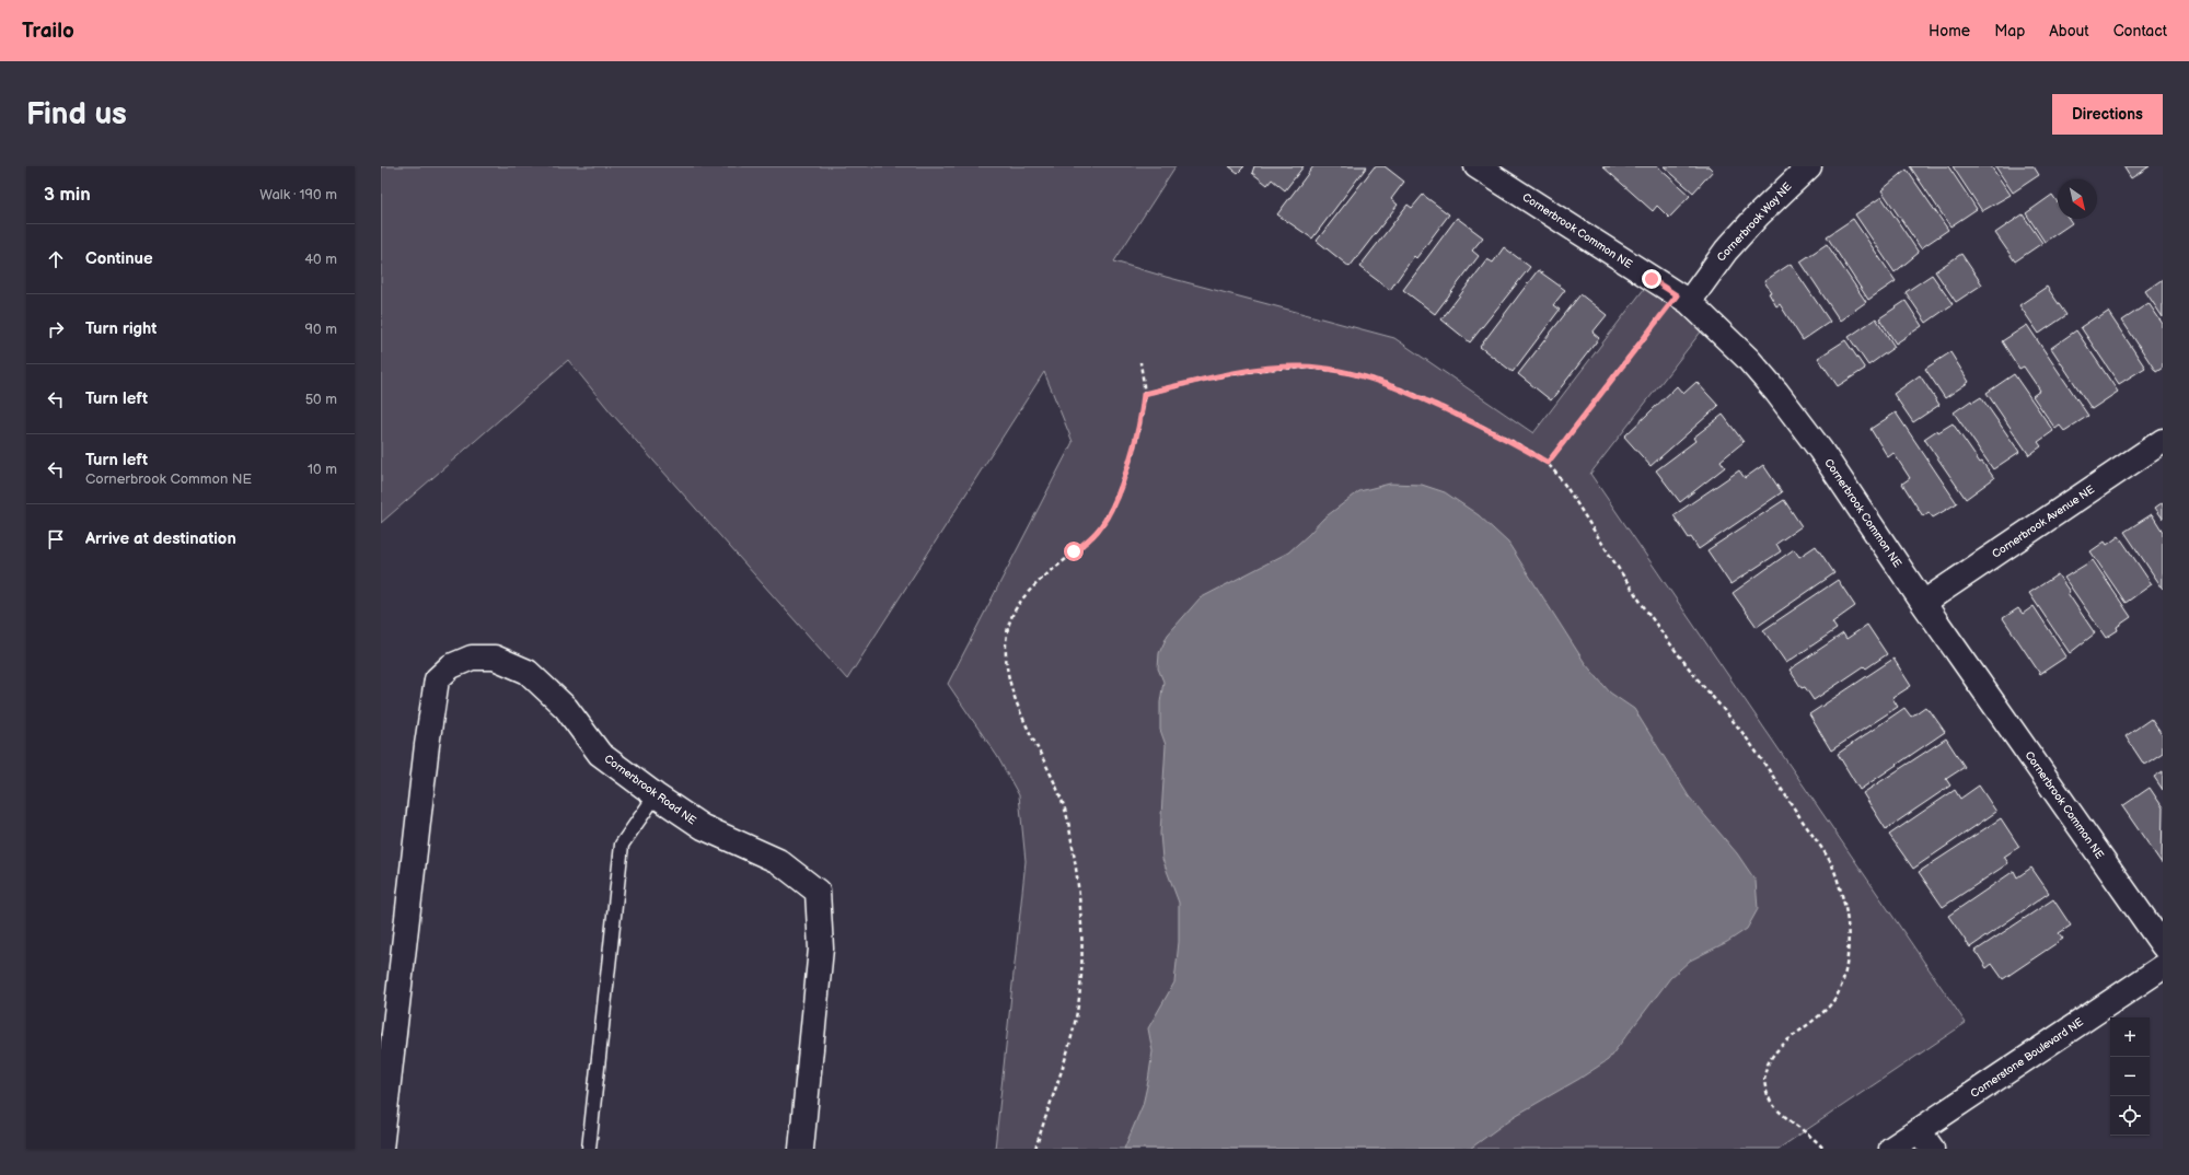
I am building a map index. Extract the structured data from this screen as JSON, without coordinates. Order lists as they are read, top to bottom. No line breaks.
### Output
{"streets":{"street":["Cornerbrook Way NE","Cornerbrook Common NE","Cornerbrook Avenue NE","Cornerbrook Road NE","Cornerstone Boulevard NE"]},"crossings":[["Cornerbrook Way NE","Cornerbrook Common NE"],["Cornerbrook Common NE","Cornerbrook Avenue NE"]],"north":"bottom right","page":{"header":"Trailo","nav":["Home","Map","About","Contact"],"buttons":"Directions","title":"Find us","heading":["3 min","Walk · 190 m"],"list":[["Continue","40 m"],["Turn right","90 m"],["Turn left","50 m"],["Turn left","Cornerbrook Common NE","10 m"],"Arrive at destination"],"map_buttons":["+","−"]}}
